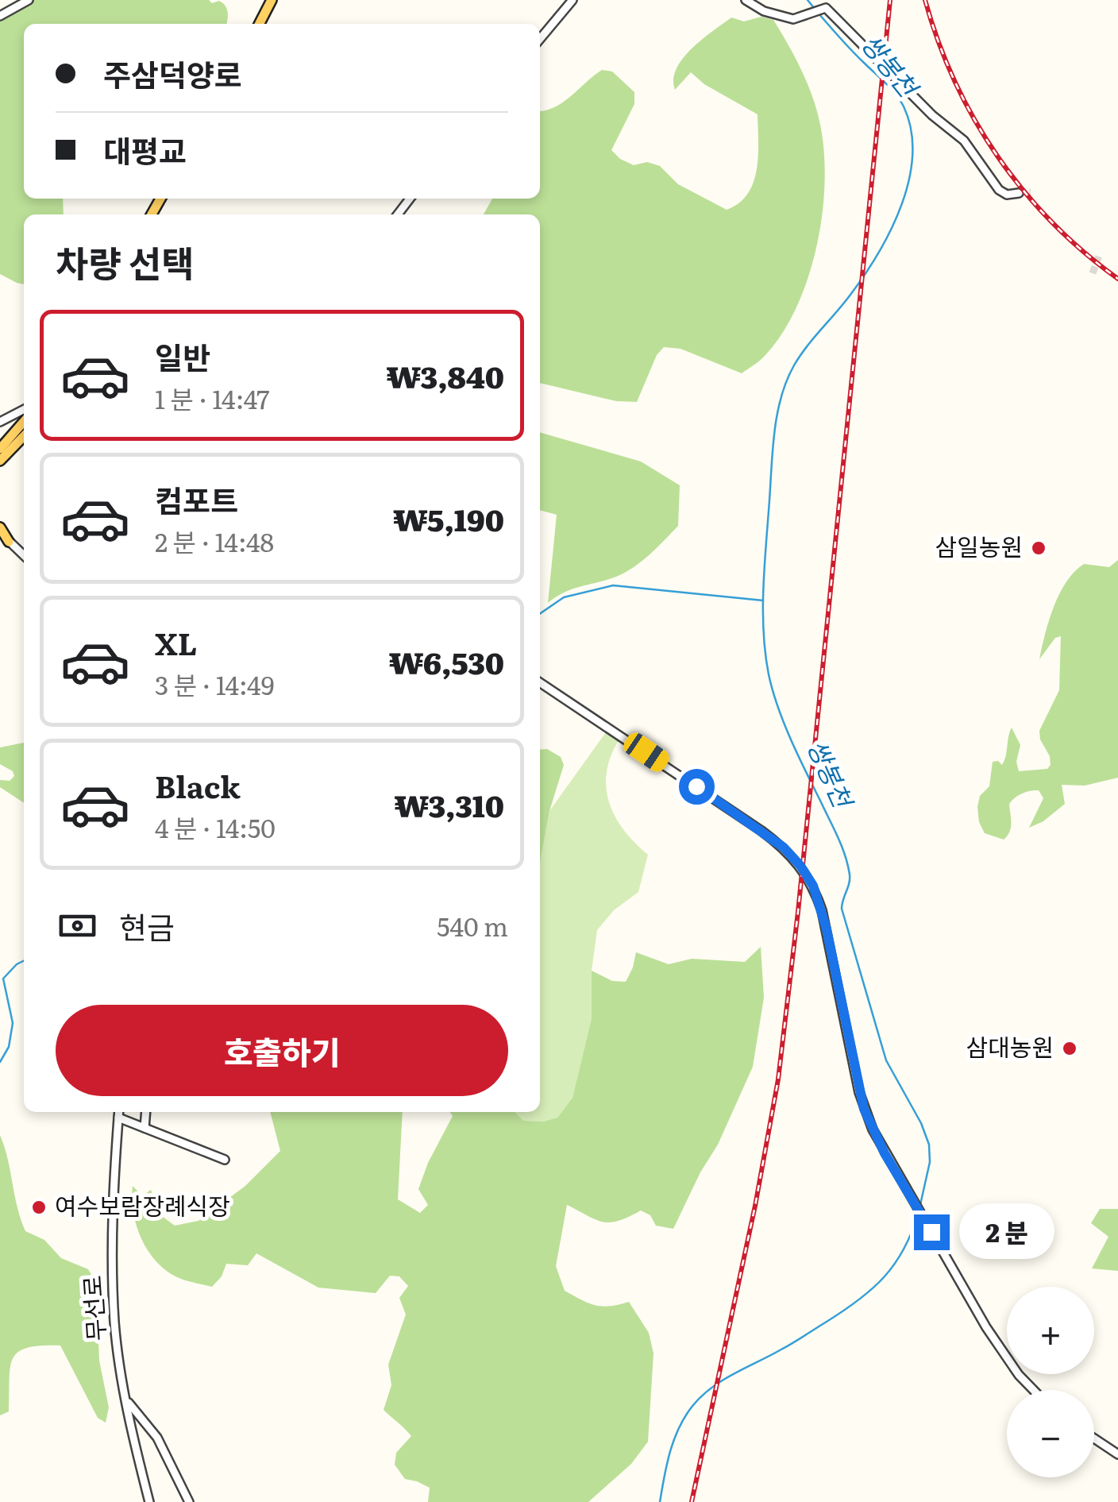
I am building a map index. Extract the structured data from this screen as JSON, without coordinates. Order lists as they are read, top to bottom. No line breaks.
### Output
{"streets":{"street":["무선로"]},"water":["쌍봉천"],"places":["삼일농원","삼대농원","여수보람장례식장"],"page":{"banner":["주삼덕양로","대평교"],"heading":"차량 선택","list":[{"name":"일반","note":"1 분 · 14:47","value":"₩3,840"},{"name":"컴포트","note":"2 분 · 14:48","value":"₩5,190"},{"name":"XL","note":"3 분 · 14:49","value":"₩6,530"},{"name":"Black","note":"4 분 · 14:50","value":"₩3,310"}],"pay":["현금","540 m"],"buttons":"호출하기","bubble":"2 분","map_buttons":["+","−"]}}
